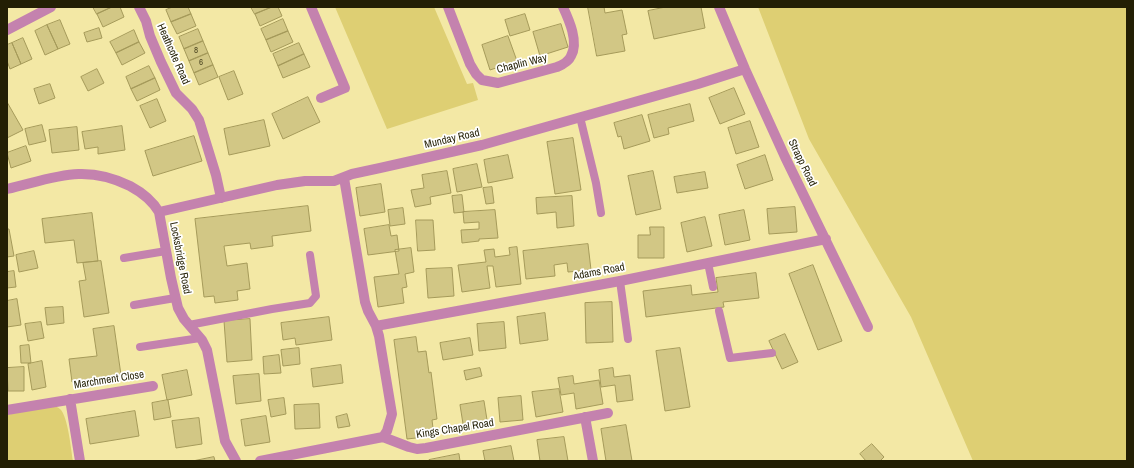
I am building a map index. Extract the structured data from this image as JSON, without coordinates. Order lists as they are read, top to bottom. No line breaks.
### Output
{"streets":{"street":["Heathcote Road","Chaplin Way","Munday Road","Strapp Road","Locksbridge Road","Adams Road","Marchment Close","Kings Chapel Road"]},"crossings":[["Heathcote Road","Munday Road"],["Munday Road","Strapp Road"],["Munday Road","Locksbridge Road"],["Strapp Road","Adams Road"]],"house_numbers":["8","6"]}
